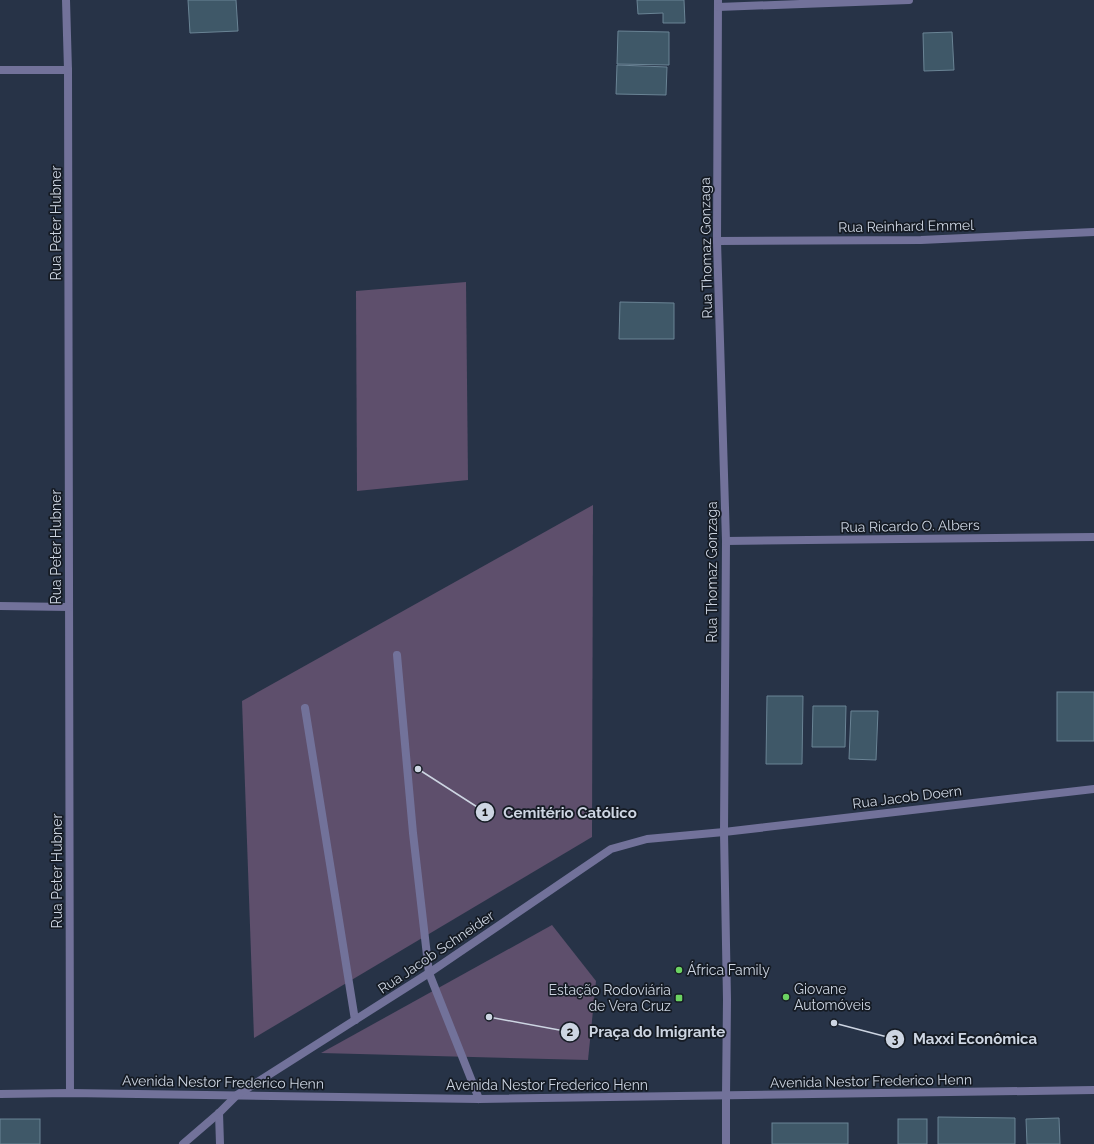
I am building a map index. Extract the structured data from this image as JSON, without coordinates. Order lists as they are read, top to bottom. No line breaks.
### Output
{"streets":{"street":["Rua Peter Hubner","Rua Reinhard Emmel","Rua Thomaz Gonzaga","Rua Ricardo O. Albers","Rua Jacob Doern","Rua Jacob Schneider","Avenida Nestor Frederico Henn"]},"crossings":[["Rua Peter Hubner","Avenida Nestor Frederico Henn"],["Rua Reinhard Emmel","Rua Thomaz Gonzaga"],["Rua Thomaz Gonzaga","Rua Ricardo O. Albers"],["Rua Thomaz Gonzaga","Rua Jacob Doern"],["Rua Thomaz Gonzaga","Rua Jacob Schneider"],["Rua Thomaz Gonzaga","Avenida Nestor Frederico Henn"],["Rua Jacob Doern","Rua Jacob Schneider"],["Rua Jacob Schneider","Avenida Nestor Frederico Henn"]],"places":{"other":["Cemitério Católico","África Family","Giovane Automóveis","Praça do Imigrante","Maxxi Econômica"],"transit":["Estação Rodoviária de Vera Cruz"]}}
